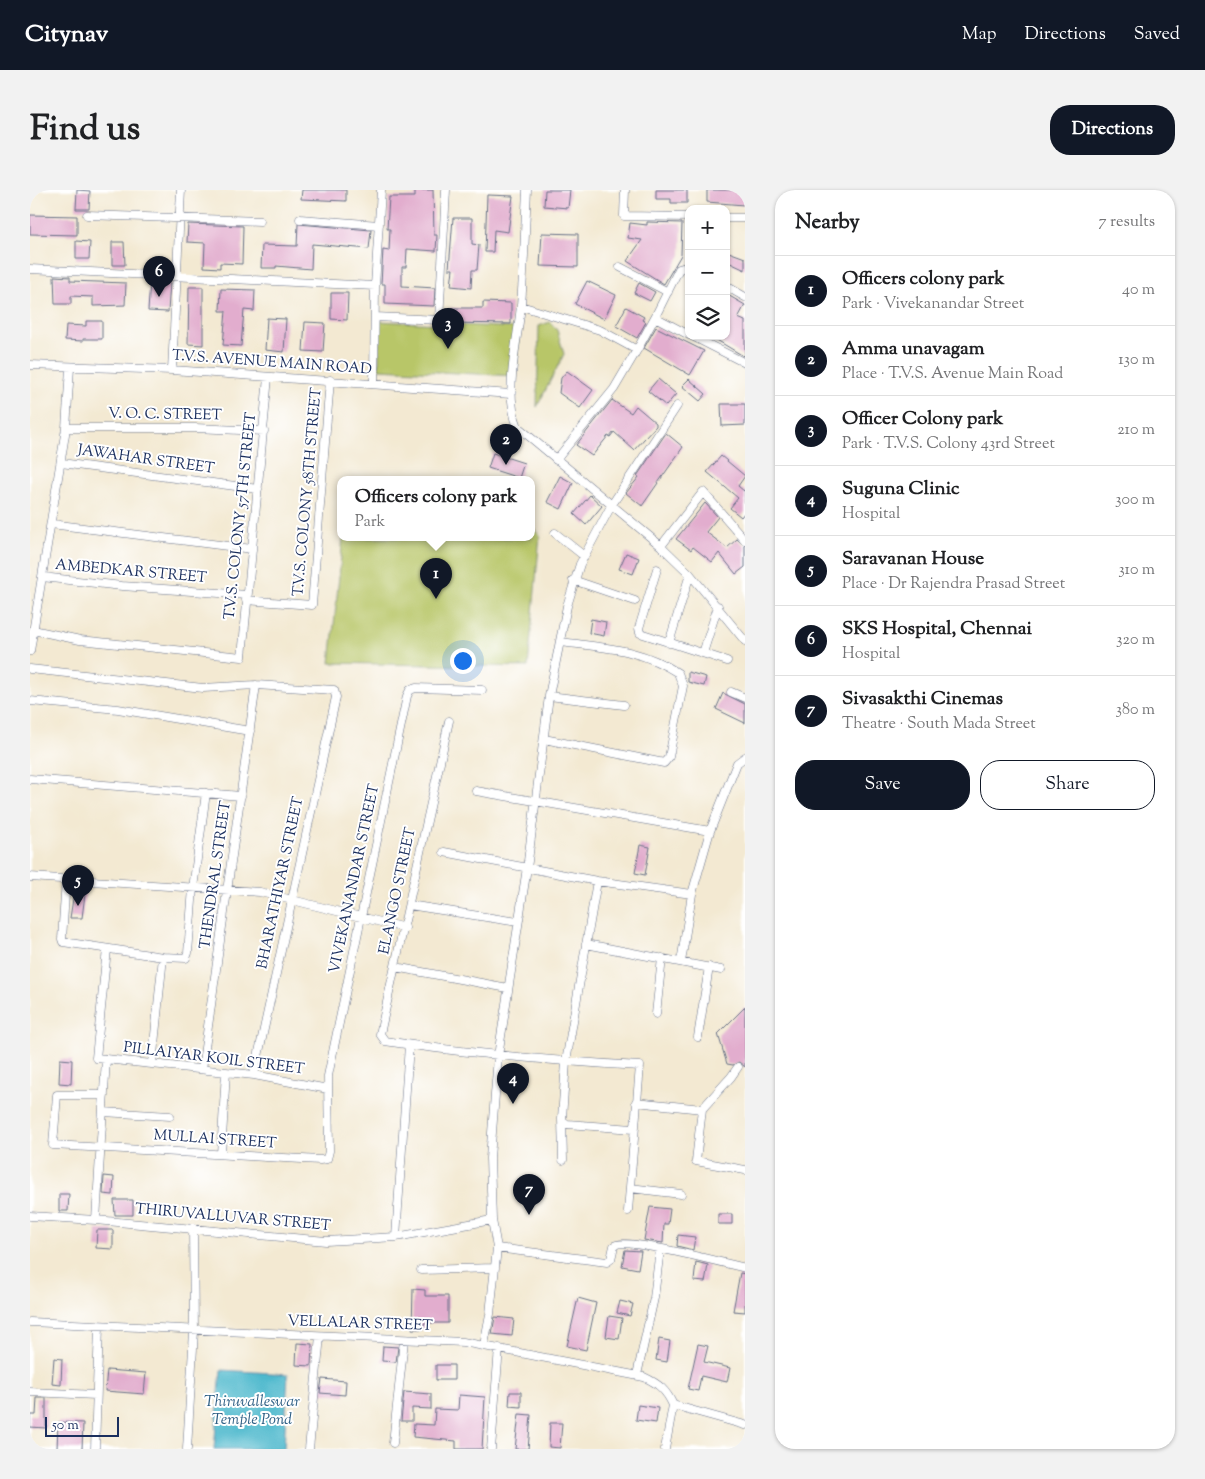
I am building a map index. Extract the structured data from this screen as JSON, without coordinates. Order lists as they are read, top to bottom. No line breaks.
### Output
{"streets":{"street":["T.V.S. AVENUE MAIN ROAD","V. O. C. STREET","JAWAHAR STREET","T.V.S. COLONY 58TH STREET","T.V.S. COLONY 57TH STREET","AMBEDKAR STREET","THENDRAL STREET","VIVEKANANDAR STREET","BHARATHIYAR STREET","ELANGO STREET","PILLAIYAR KOIL STREET","MULLAI STREET","THIRUVALLUVAR STREET","VELLALAR STREET"]},"crossings":[["T.V.S. AVENUE MAIN ROAD","T.V.S. COLONY 58TH STREET"],["T.V.S. AVENUE MAIN ROAD","T.V.S. COLONY 57TH STREET"],["V. O. C. STREET","T.V.S. COLONY 57TH STREET"],["JAWAHAR STREET","T.V.S. COLONY 57TH STREET"],["T.V.S. COLONY 58TH STREET","AMBEDKAR STREET"],["T.V.S. COLONY 57TH STREET","AMBEDKAR STREET"],["THENDRAL STREET","BHARATHIYAR STREET"],["THENDRAL STREET","PILLAIYAR KOIL STREET"],["VIVEKANANDAR STREET","PILLAIYAR KOIL STREET"],["VIVEKANANDAR STREET","MULLAI STREET"],["BHARATHIYAR STREET","PILLAIYAR KOIL STREET"]],"water":["Thiruvalleswar Temple Pond"],"scale_bar":"50 m","page":{"header":"Citynav","nav":["Map","Directions","Saved"],"title":"Find us","buttons":["Directions",["Save","Share"]],"heading":["Nearby","7 results"],"map_buttons":["+","−"],"list":[{"mark":"1","name":"Officers colony park","note":"Park · Vivekanandar Street","value":"40 m"},{"mark":"2","name":"Amma unavagam","note":"Place · T.V.S. Avenue Main Road","value":"130 m"},{"mark":"3","name":"Officer Colony park","note":"Park · T.V.S. Colony 43rd Street","value":"210 m"},{"mark":"4","name":"Suguna Clinic","note":"Hospital","value":"300 m"},{"mark":"5","name":"Saravanan House","note":"Place · Dr Rajendra Prasad Street","value":"310 m"},{"mark":"6","name":"SKS Hospital, Chennai","note":"Hospital","value":"320 m"},{"mark":"7","name":"Sivasakthi Cinemas","note":"Theatre · South Mada Street","value":"380 m"}],"pins":["6","3","2","1","5","4","7"],"popup":["Officers colony park","Park"],"scale":"50 m"}}
